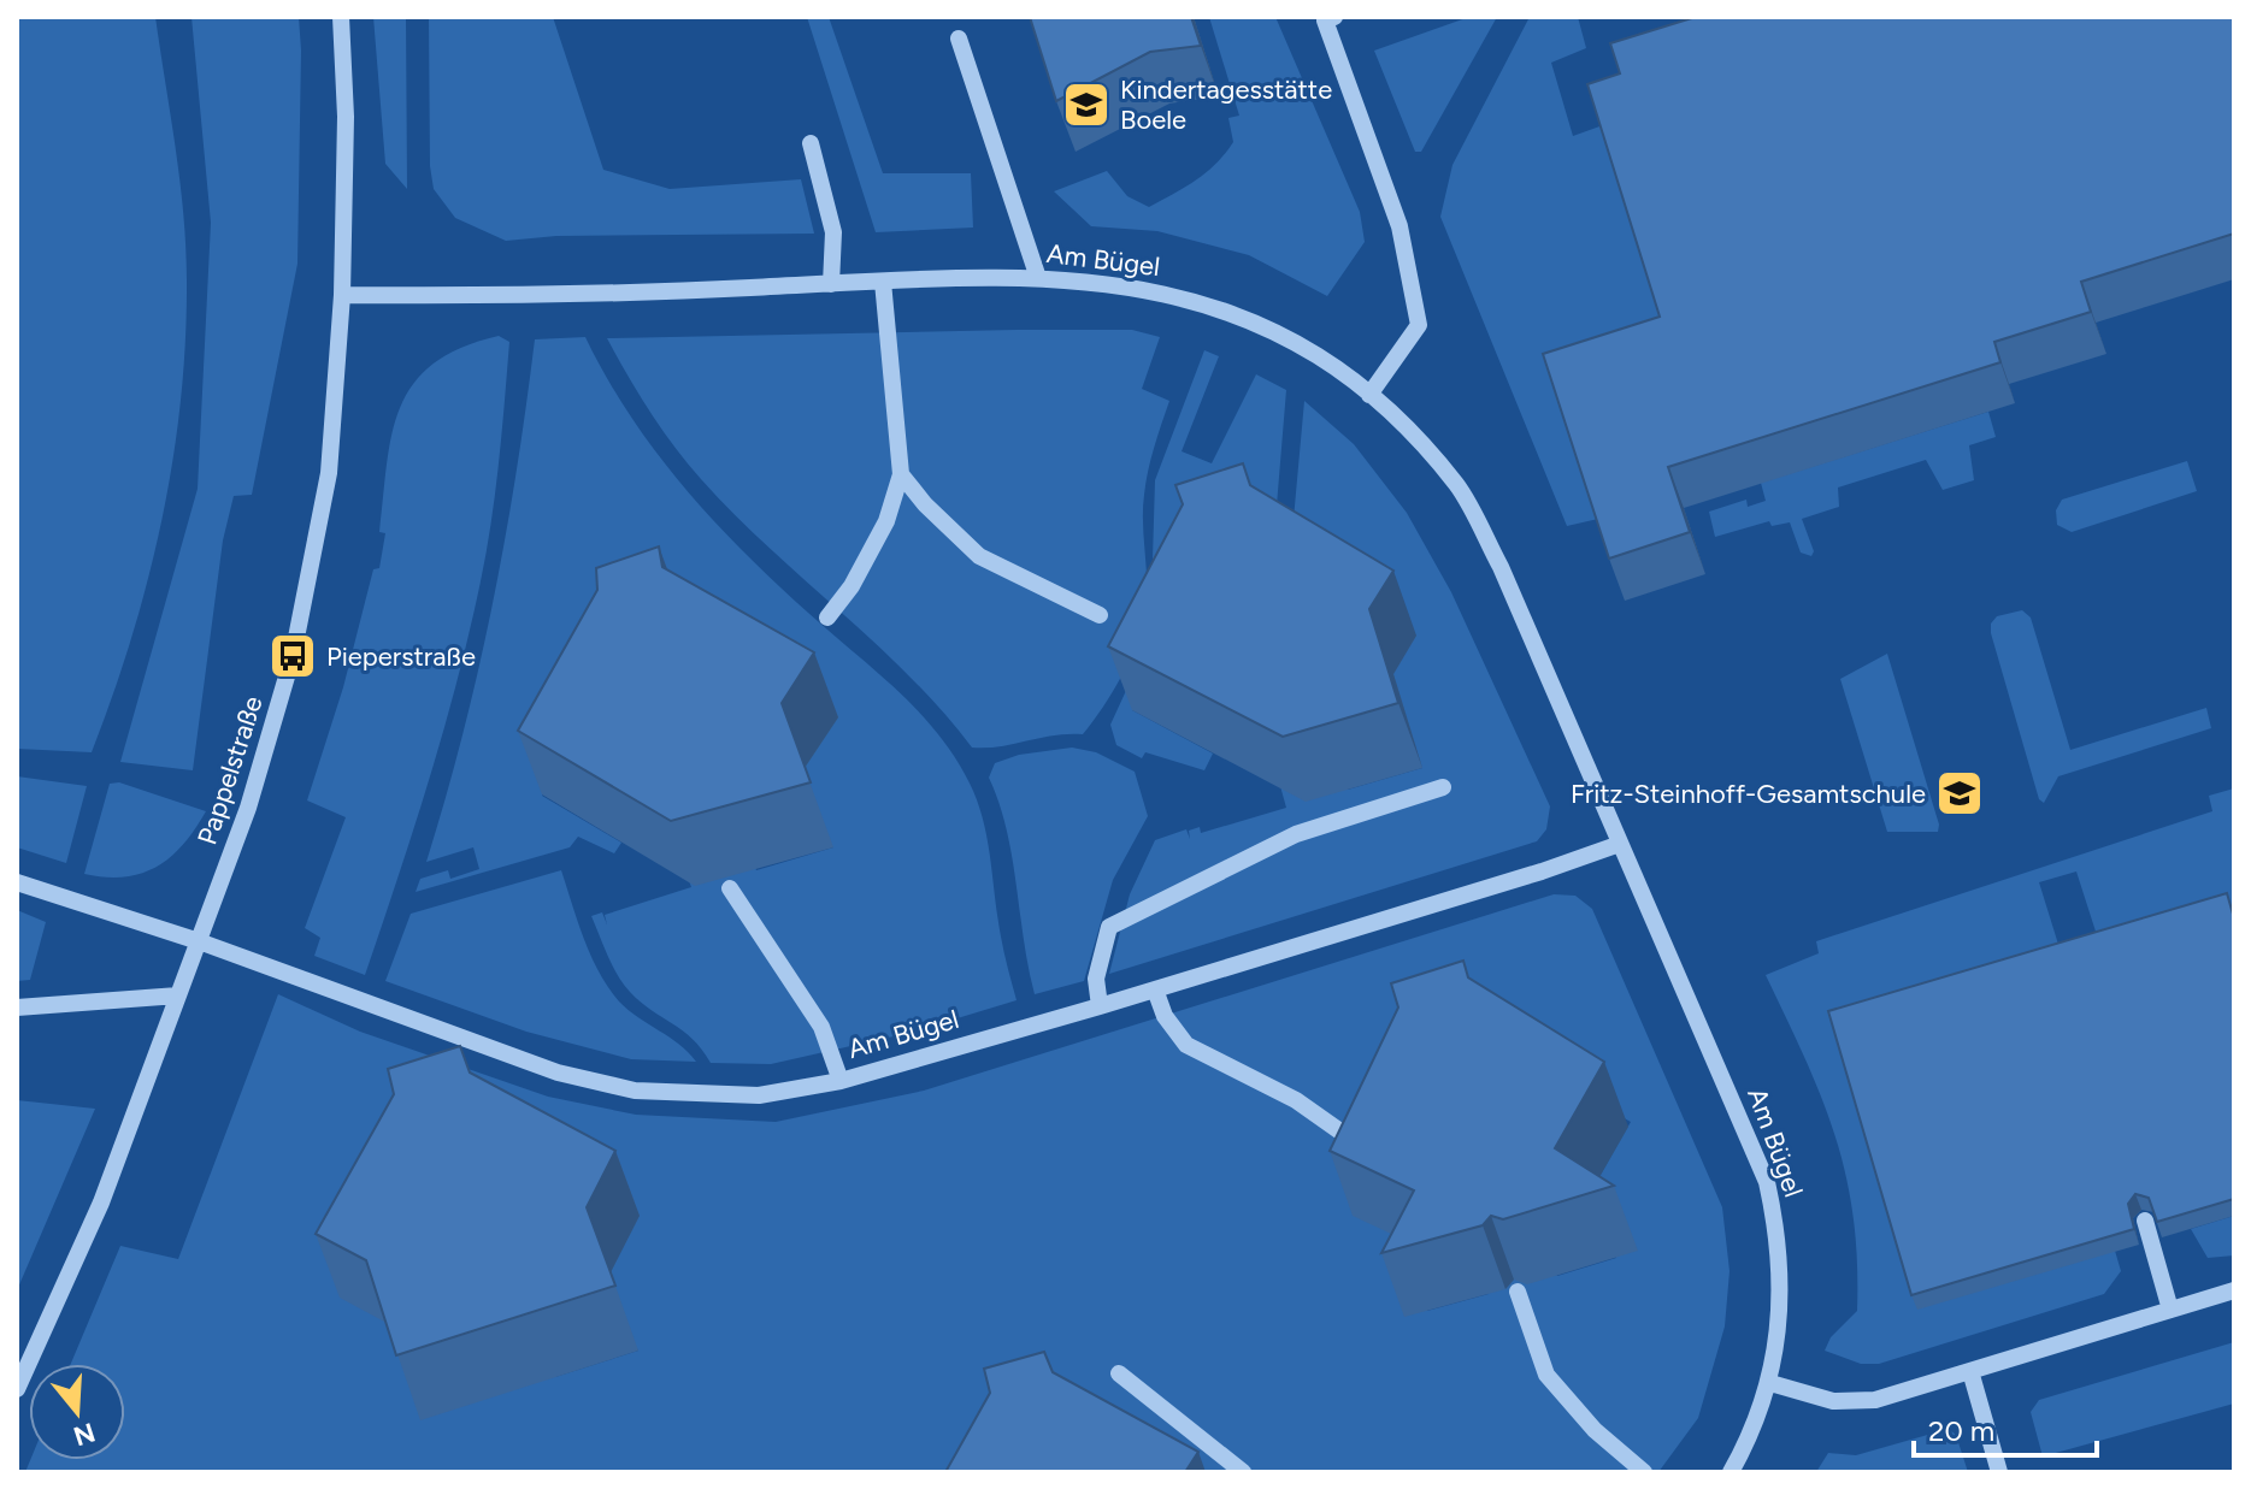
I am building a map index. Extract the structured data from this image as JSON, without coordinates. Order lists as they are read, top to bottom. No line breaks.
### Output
{"streets":{"street":["Am Bügel","Pappelstraße"]},"crossings":[["Am Bügel","Pappelstraße"]],"places":{"school or university":["Kindertagesstätte Boele","Fritz-Steinhoff-Gesamtschule"],"bus stop":["Pieperstraße"]},"scale_bar":"20 m","north":"bottom"}
